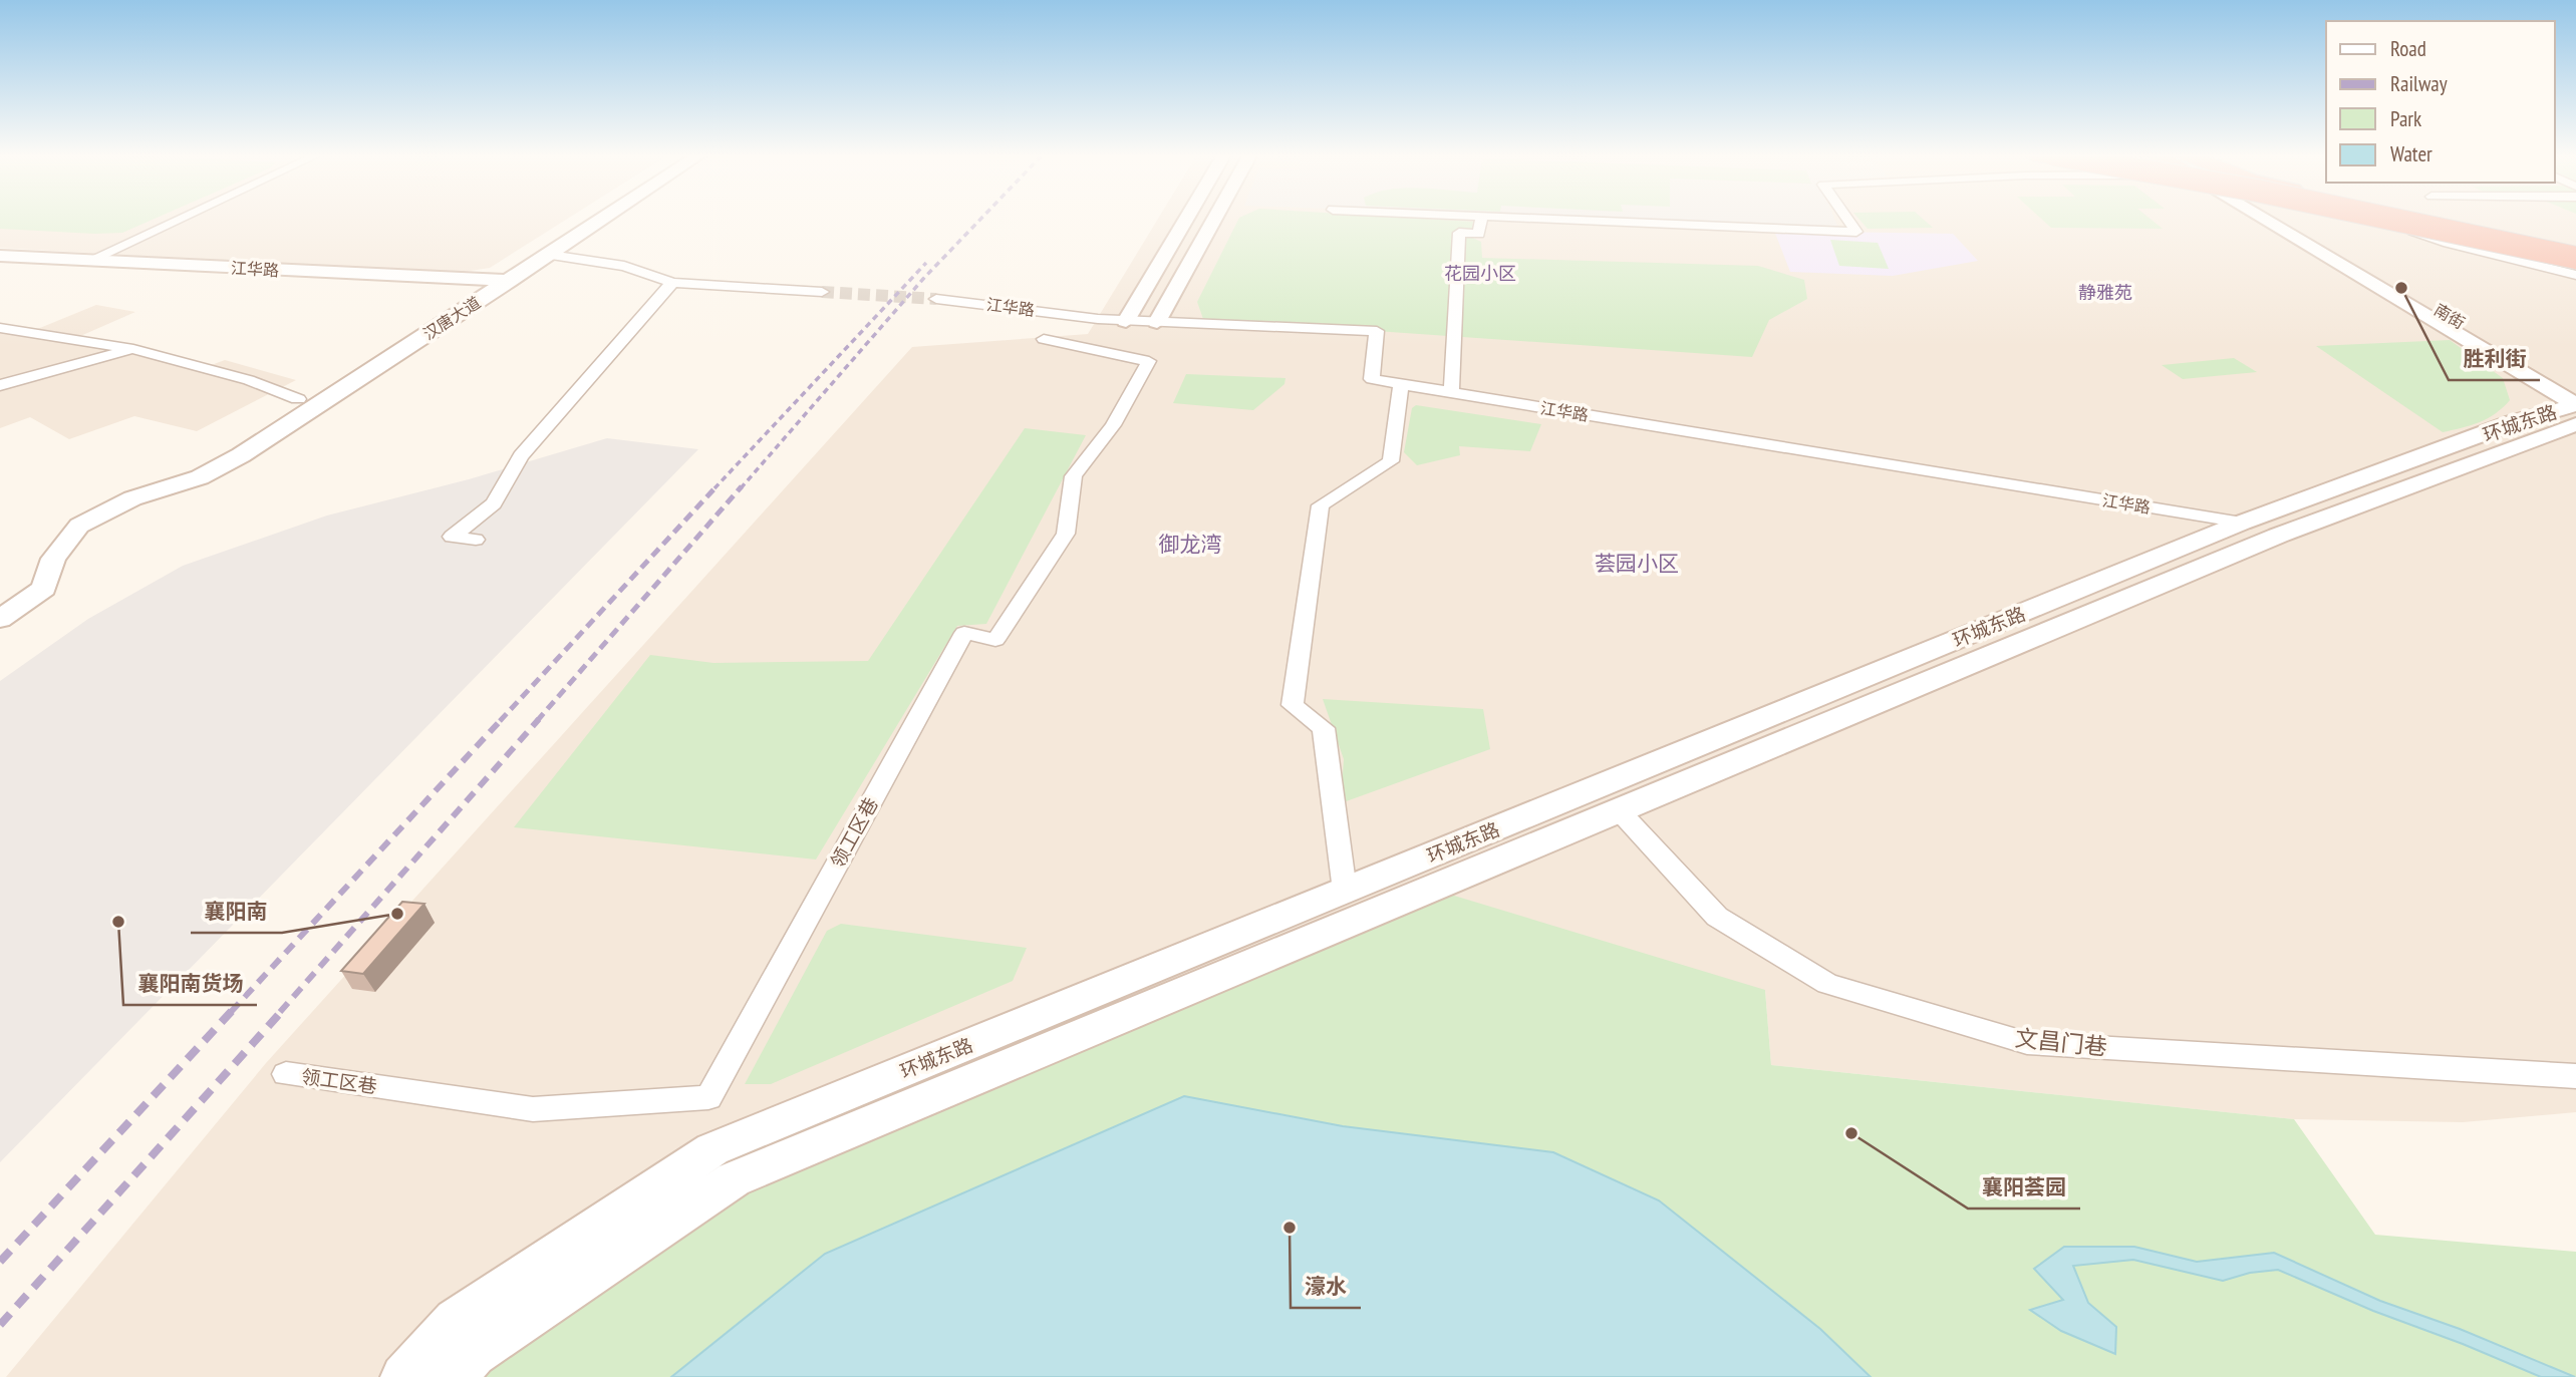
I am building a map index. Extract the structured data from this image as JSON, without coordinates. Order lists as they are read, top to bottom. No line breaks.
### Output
{"streets":{"main road":["江华路","南街","汉唐大道","环城东路"],"street":["领工区巷","文昌门巷"]},"crossings":[["江华路","汉唐大道"],["江华路","环城东路"],["江华路","领工区巷"],["南街","环城东路"],["环城东路","文昌门巷"]],"districts":["花园小区","静雅苑","御龙湾","荟园小区"],"places":["胜利街","襄阳南","襄阳南货场","襄阳荟园","濠水"],"legend":["Road","Railway","Park","Water"]}
